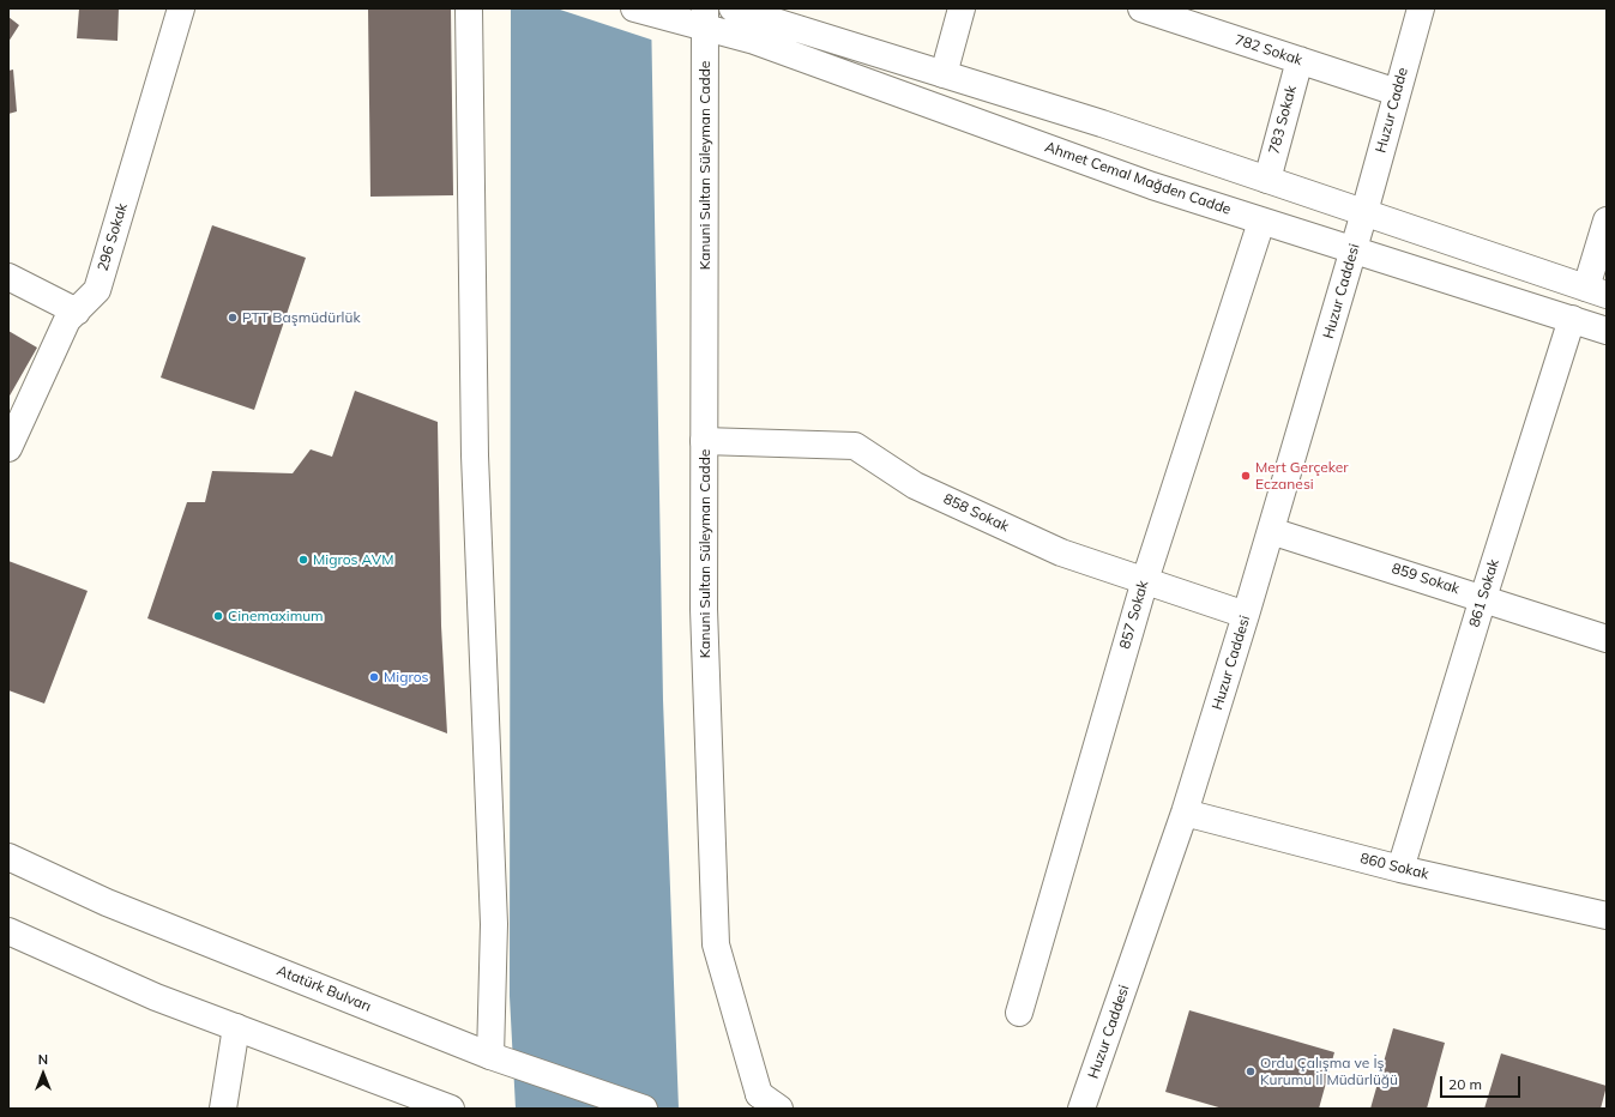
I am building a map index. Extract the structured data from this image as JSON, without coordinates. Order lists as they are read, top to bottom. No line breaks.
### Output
{"streets":{"main road":["782 Sokak","Huzur Cadde","783 Sokak","Kanuni Sultan Süleyman Cadde","Ahmet Cemal Mağden Cadde","296 Sokak","Huzur Caddesi","858 Sokak","859 Sokak","861 Sokak","857 Sokak","860 Sokak","Atatürk Bulvarı"]},"crossings":[["782 Sokak","Huzur Cadde"],["782 Sokak","783 Sokak"],["Huzur Cadde","Huzur Caddesi"],["Kanuni Sultan Süleyman Cadde","Ahmet Cemal Mağden Cadde"],["Kanuni Sultan Süleyman Cadde","858 Sokak"],["Ahmet Cemal Mağden Cadde","Huzur Caddesi"],["Ahmet Cemal Mağden Cadde","861 Sokak"],["Ahmet Cemal Mağden Cadde","857 Sokak"],["Huzur Caddesi","858 Sokak"],["Huzur Caddesi","859 Sokak"],["Huzur Caddesi","860 Sokak"],["858 Sokak","857 Sokak"],["859 Sokak","861 Sokak"],["861 Sokak","860 Sokak"]],"places":["PTT Başmüdürlük","Mert Gerçeker Eczanesi","Migros AVM","Cinemaximum","Migros","Ordu Çalışma ve İş Kurumu İl Müdürlüğü"],"scale_bar":"20 m","north":"top"}
